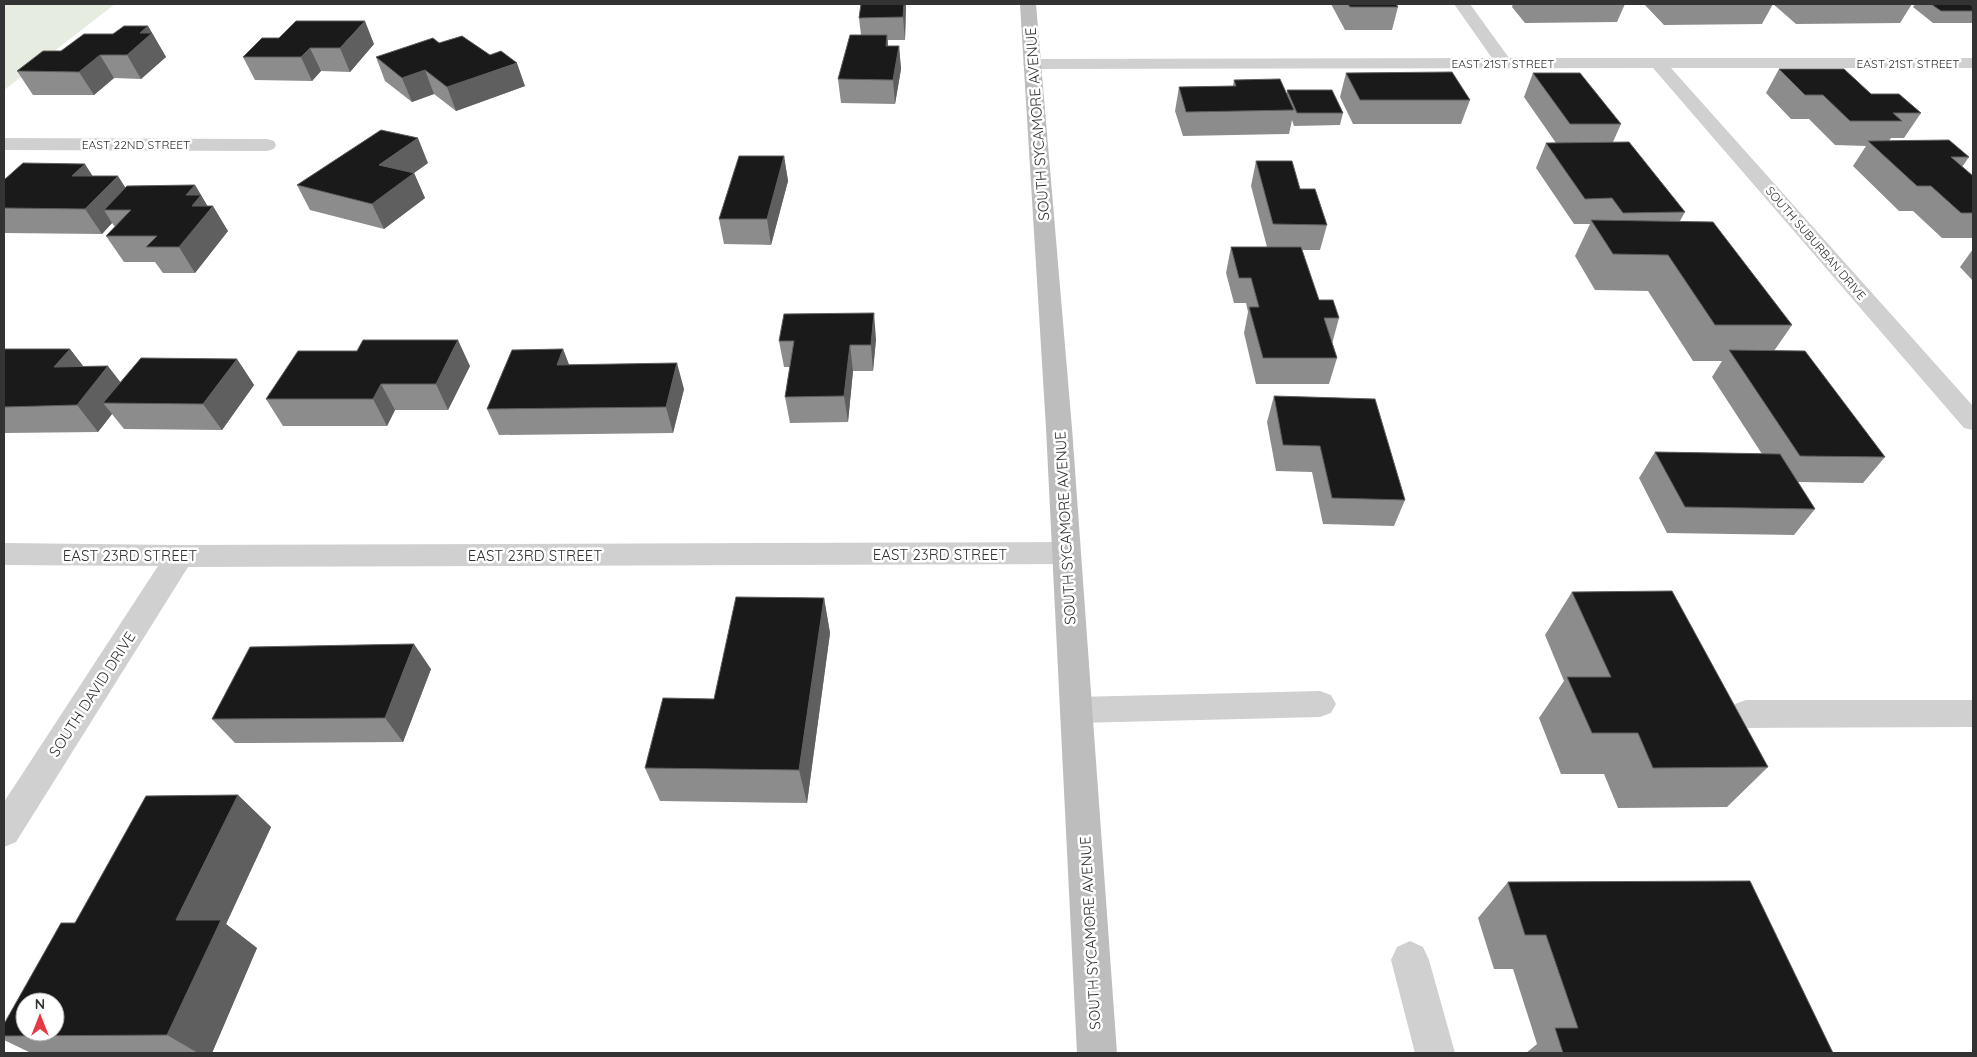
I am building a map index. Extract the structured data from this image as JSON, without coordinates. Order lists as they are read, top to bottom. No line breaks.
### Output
{"streets":{"main road":["SOUTH SYCAMORE AVENUE"],"street":["EAST 21ST STREET","EAST 22ND STREET","SOUTH SUBURBAN DRIVE","EAST 23RD STREET","SOUTH DAVID DRIVE"]},"crossings":[["EAST 21ST STREET","SOUTH SYCAMORE AVENUE"],["EAST 21ST STREET","SOUTH SUBURBAN DRIVE"],["SOUTH SYCAMORE AVENUE","EAST 23RD STREET"],["EAST 23RD STREET","SOUTH DAVID DRIVE"]],"north":"top"}
